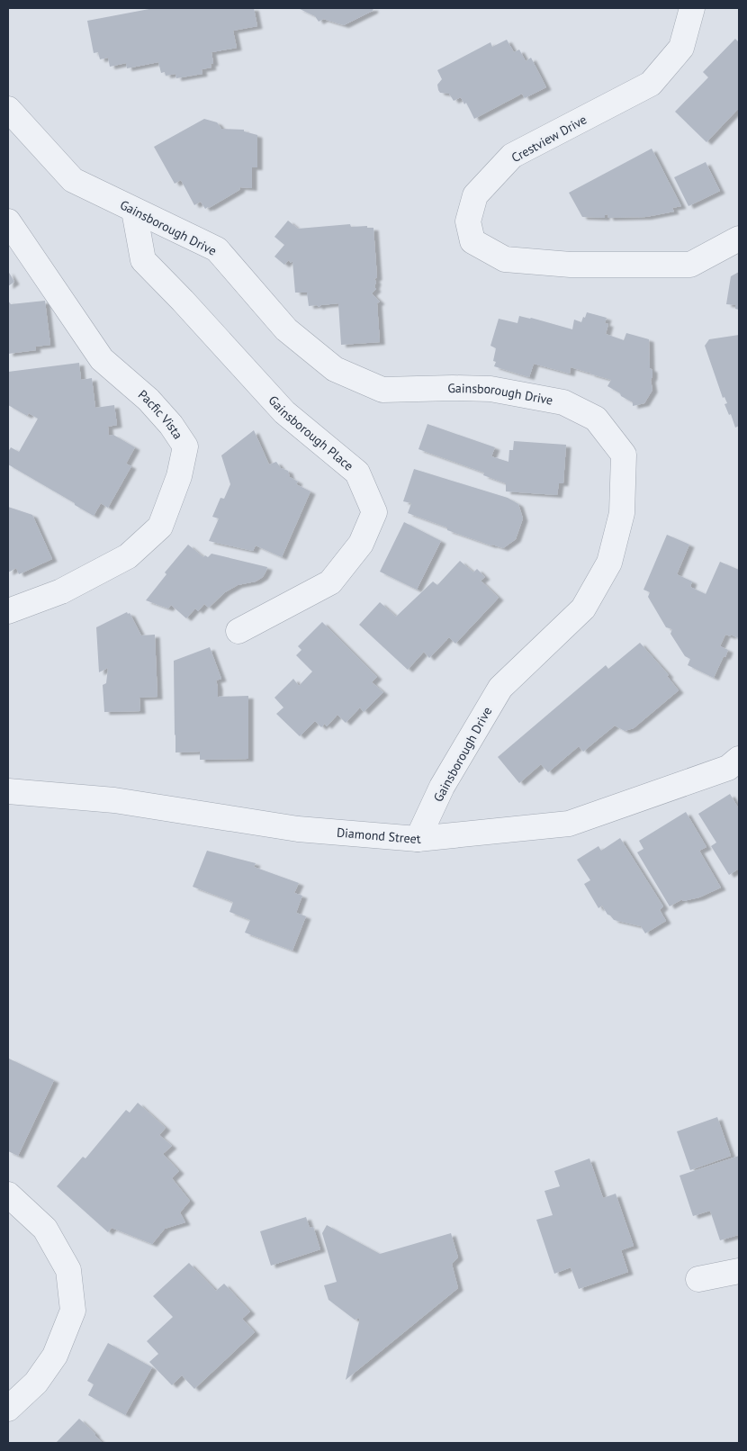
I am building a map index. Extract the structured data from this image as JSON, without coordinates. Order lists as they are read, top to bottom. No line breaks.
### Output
{"streets":{"street":["Crestview Drive","Gainsborough Drive","Pacfic Vista","Gainsborough Place","Diamond Street"]},"crossings":[["Gainsborough Drive","Gainsborough Place"],["Gainsborough Drive","Diamond Street"]]}
